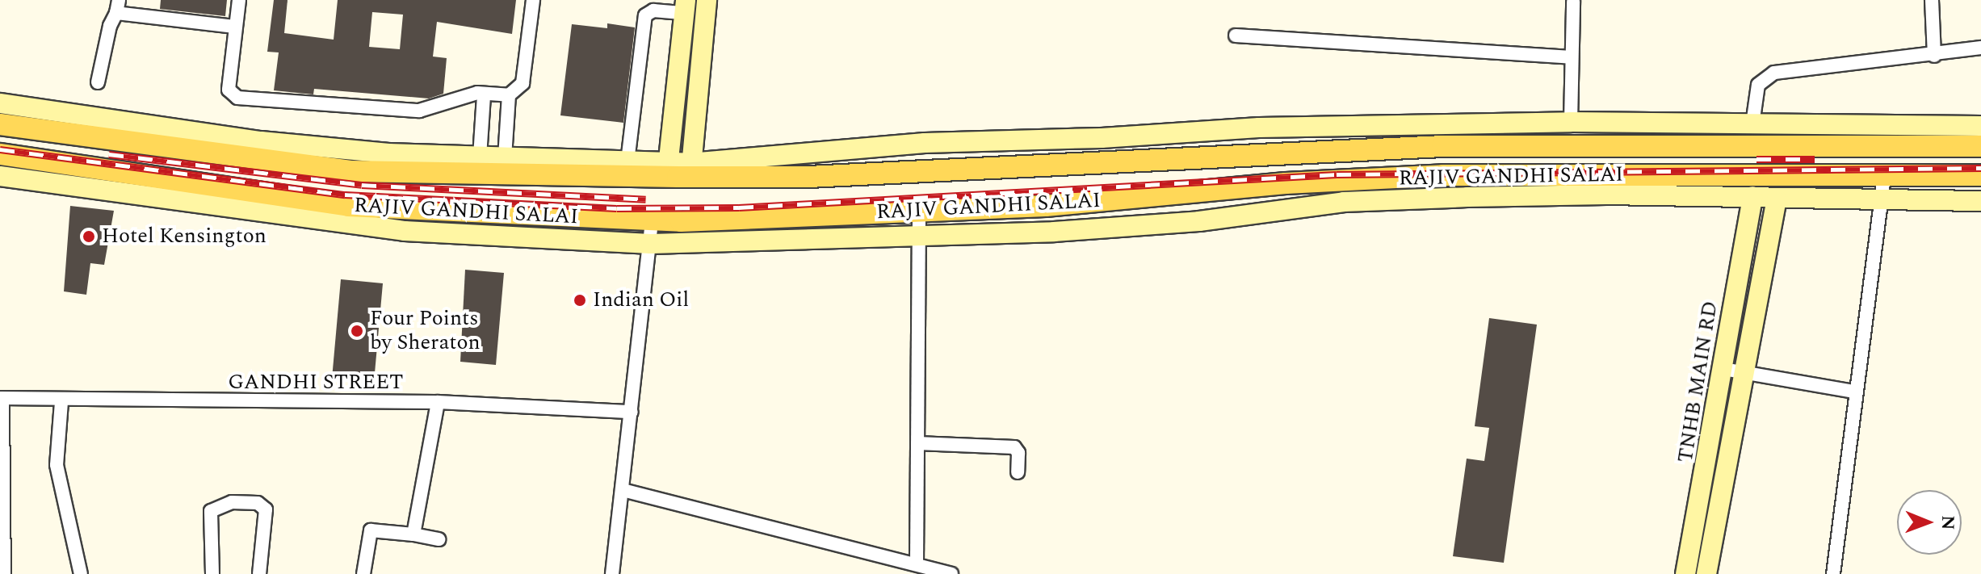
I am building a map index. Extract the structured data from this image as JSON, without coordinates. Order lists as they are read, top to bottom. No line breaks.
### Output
{"streets":{"main road":["RAJIV GANDHI SALAI"],"street":["TNHB MAIN RD","GANDHI STREET"]},"places":["Hotel Kensington","Indian Oil","Four Points by Sheraton"],"north":"right"}
